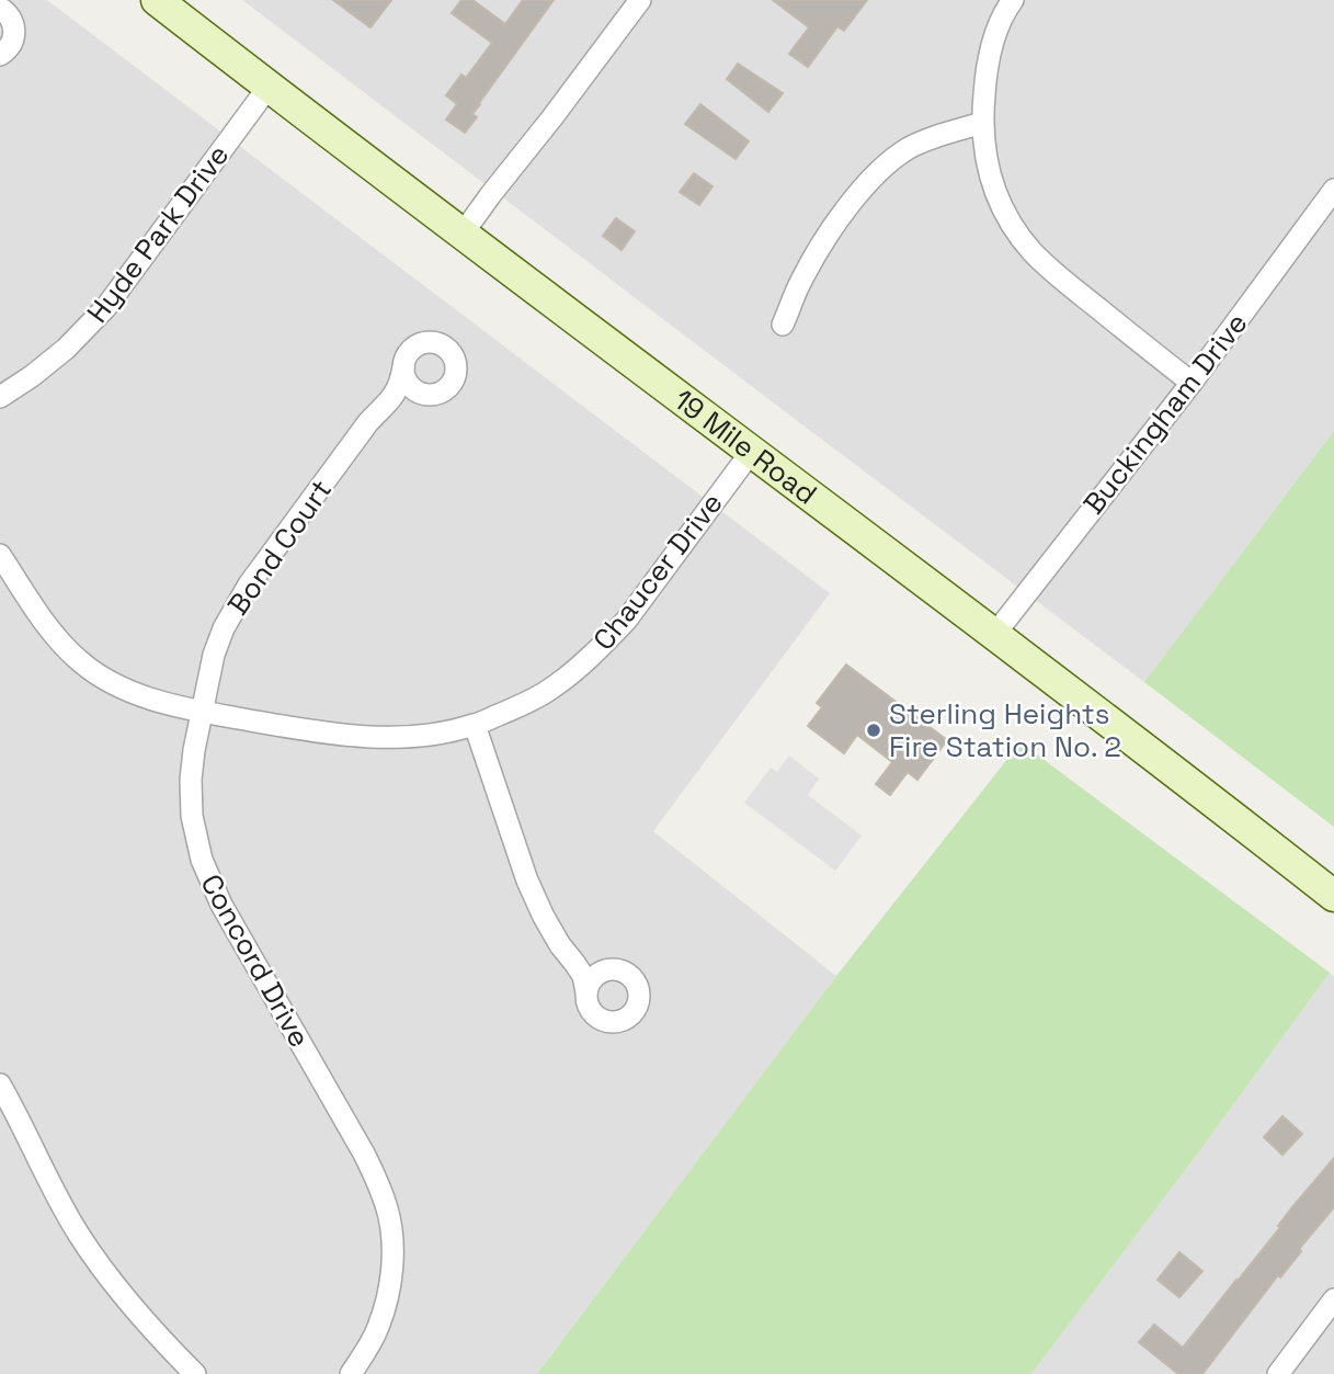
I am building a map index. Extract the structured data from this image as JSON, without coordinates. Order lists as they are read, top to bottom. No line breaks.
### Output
{"streets":{"street":["Hyde Park Drive","Buckingham Drive","19 Mile Road","Bond Court","Chaucer Drive","Concord Drive"]},"crossings":[["Hyde Park Drive","19 Mile Road"],["Buckingham Drive","19 Mile Road"],["19 Mile Road","Chaucer Drive"],["Bond Court","Chaucer Drive"],["Bond Court","Concord Drive"],["Chaucer Drive","Concord Drive"]],"places":["Sterling Heights Fire Station No. 2"]}
